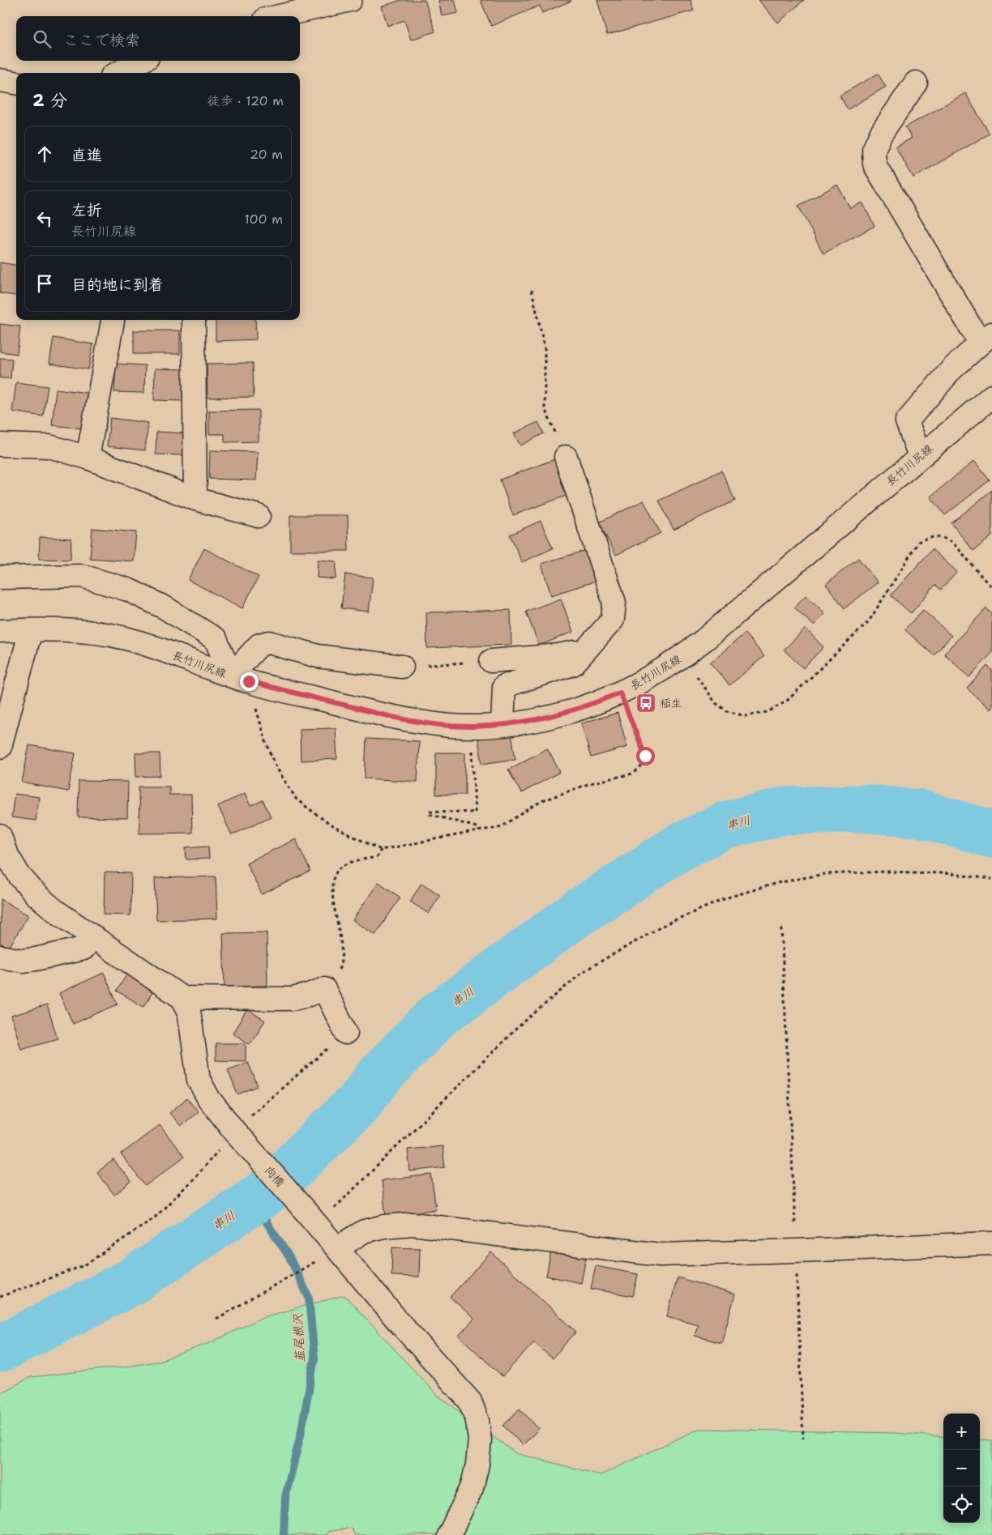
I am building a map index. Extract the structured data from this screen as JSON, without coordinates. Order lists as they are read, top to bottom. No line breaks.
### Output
{"streets":{"street":["長竹川尻線","向橋"]},"water":["串川","韮尾根沢"],"places":{"bus stop":["稲生"]},"page":{"search":"ここで検索","heading":["2 分","徒歩 · 120 m"],"list":[["直進","20 m"],["左折","長竹川尻線","100 m"],"目的地に到着"],"map_buttons":["+","−"]}}
